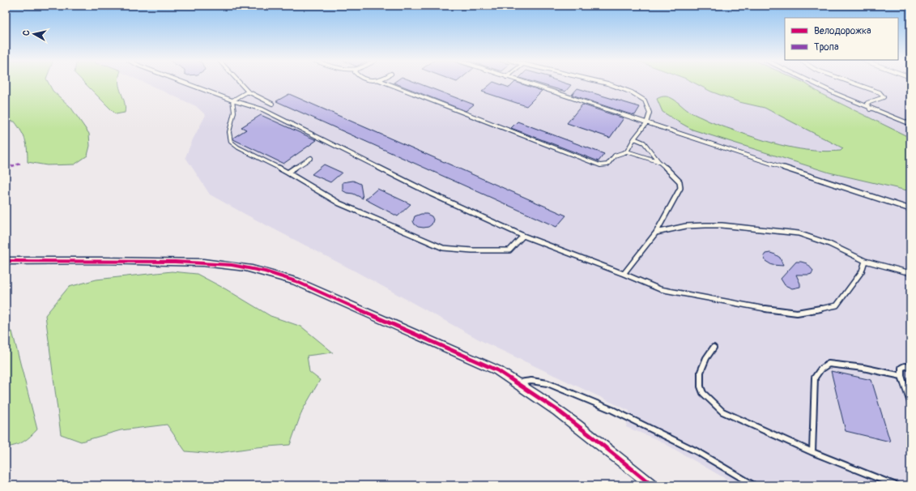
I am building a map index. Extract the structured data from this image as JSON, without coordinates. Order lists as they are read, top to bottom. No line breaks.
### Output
{"legend":["Велодорожка","Тропа"],"north":"left"}
